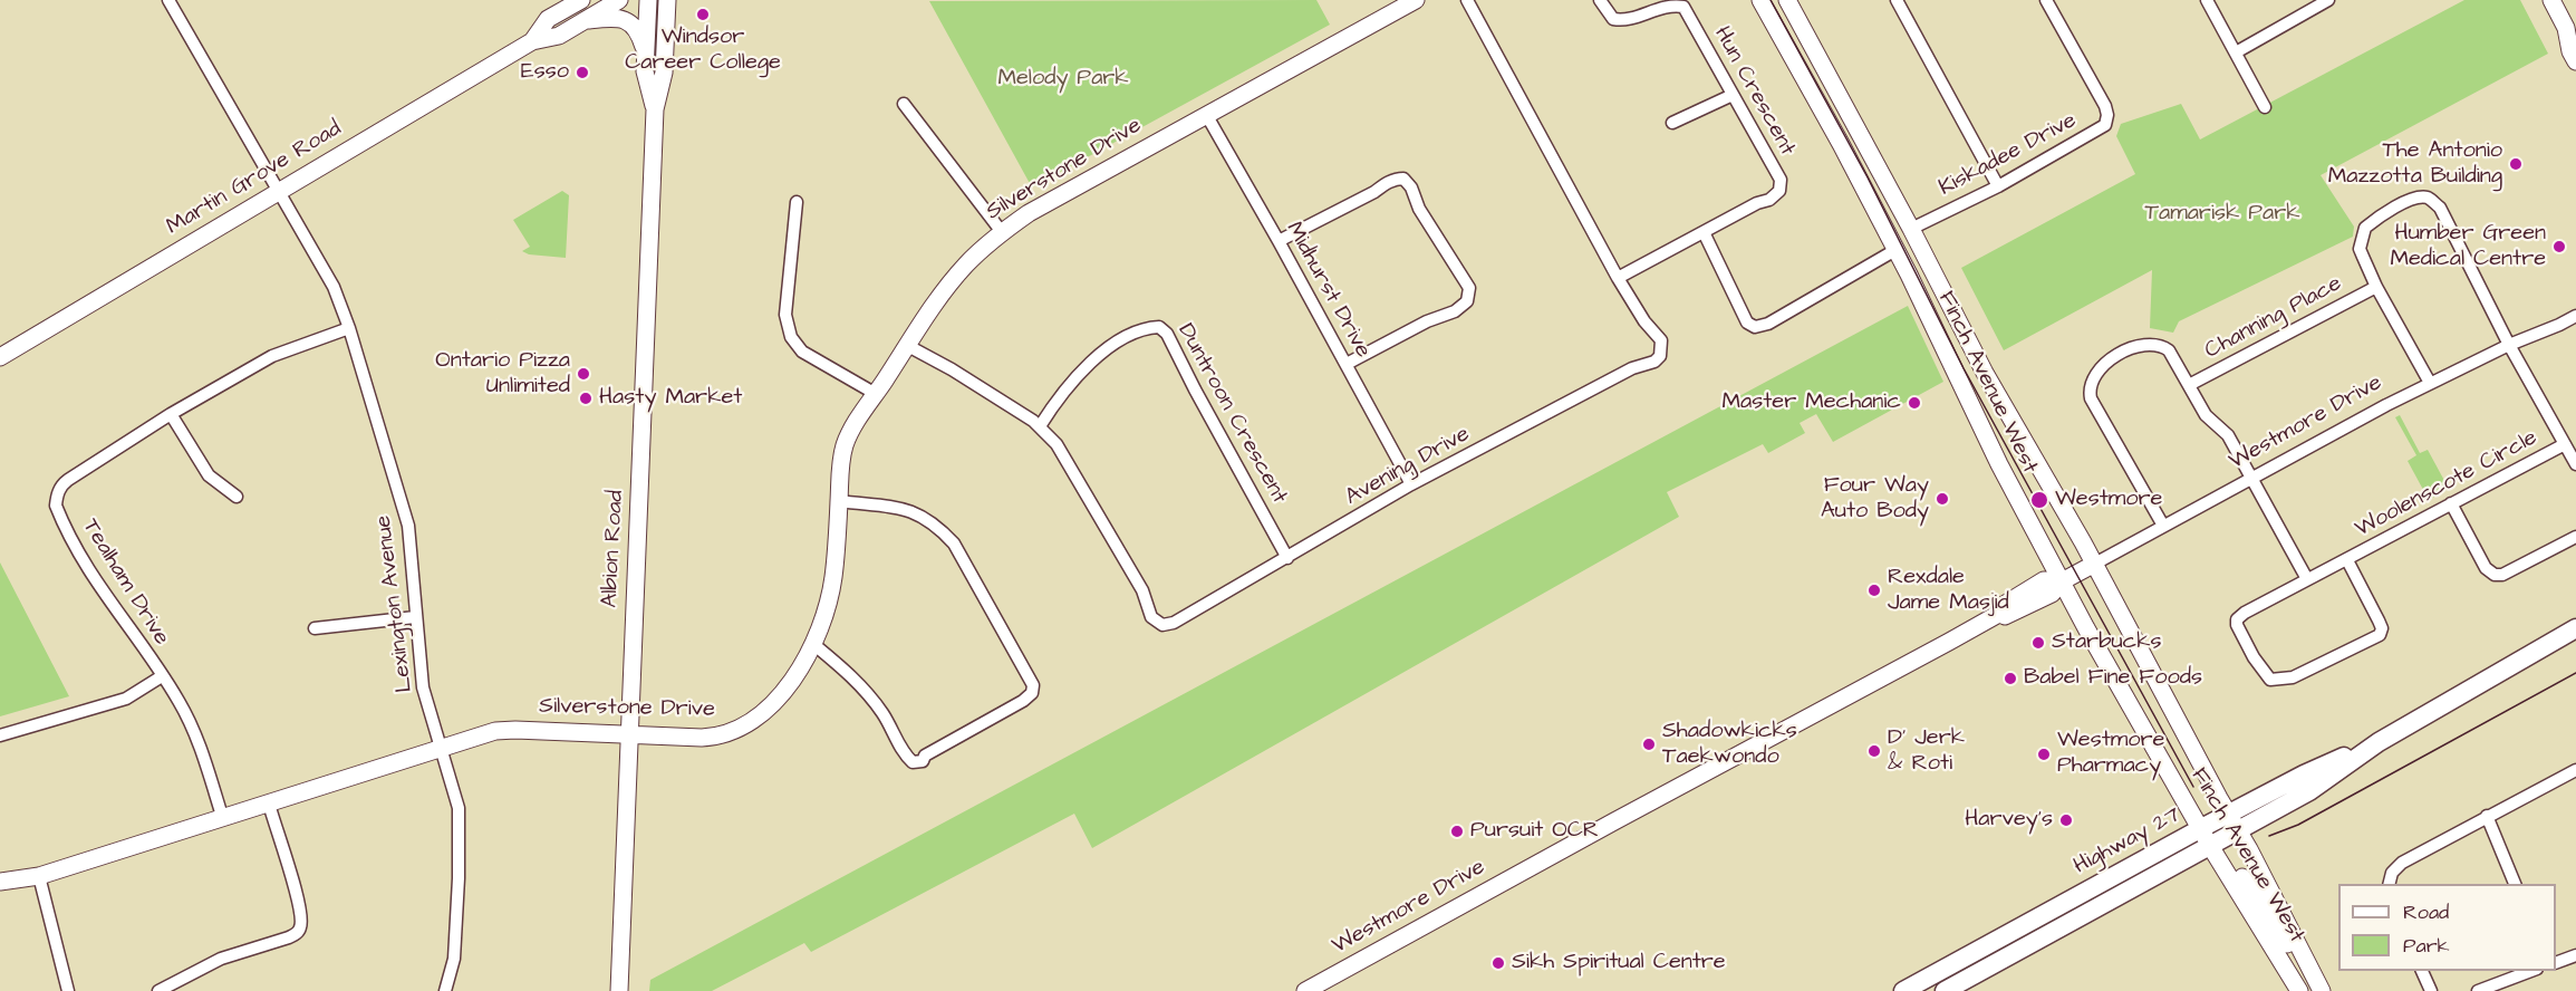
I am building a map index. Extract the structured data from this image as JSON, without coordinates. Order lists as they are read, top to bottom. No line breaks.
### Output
{"streets":{"main road":["Silverstone Drive","Martin Grove Road","Finch Avenue West","Westmore Drive","Albion Road","Highway 27"],"street":["Hun Crescent","Kiskadee Drive","Midhurst Drive","Channing Place","Duntroon Crescent","Avening Drive","Woolenscote Circle","Tealham Drive","Lexington Avenue"]},"crossings":[["Hun Crescent","Avening Drive"],["Kiskadee Drive","Finch Avenue West"],["Silverstone Drive","Midhurst Drive"],["Silverstone Drive","Avening Drive"],["Silverstone Drive","Albion Road"],["Silverstone Drive","Tealham Drive"],["Silverstone Drive","Lexington Avenue"],["Martin Grove Road","Lexington Avenue"],["Midhurst Drive","Avening Drive"],["Finch Avenue West","Westmore Drive"],["Finch Avenue West","Highway 27"],["Duntroon Crescent","Avening Drive"],["Tealham Drive","Lexington Avenue"]],"parks":["Melody Park","Tamarisk Park"],"places":["Windsor Career College","Esso","The Antonio Mazzotta Building","Humber Green Medical Centre","Ontario Pizza Unlimited","Hasty Market","Master Mechanic","Four Way Auto Body","Westmore","Rexdale Jame Masjid","Starbucks","Babel Fine Foods","Shadowkicks Taekwondo","D' Jerk & Roti","Westmore Pharmacy","Harvey's","Pursuit OCR","Sikh Spiritual Centre"],"legend":["Road","Park"]}
